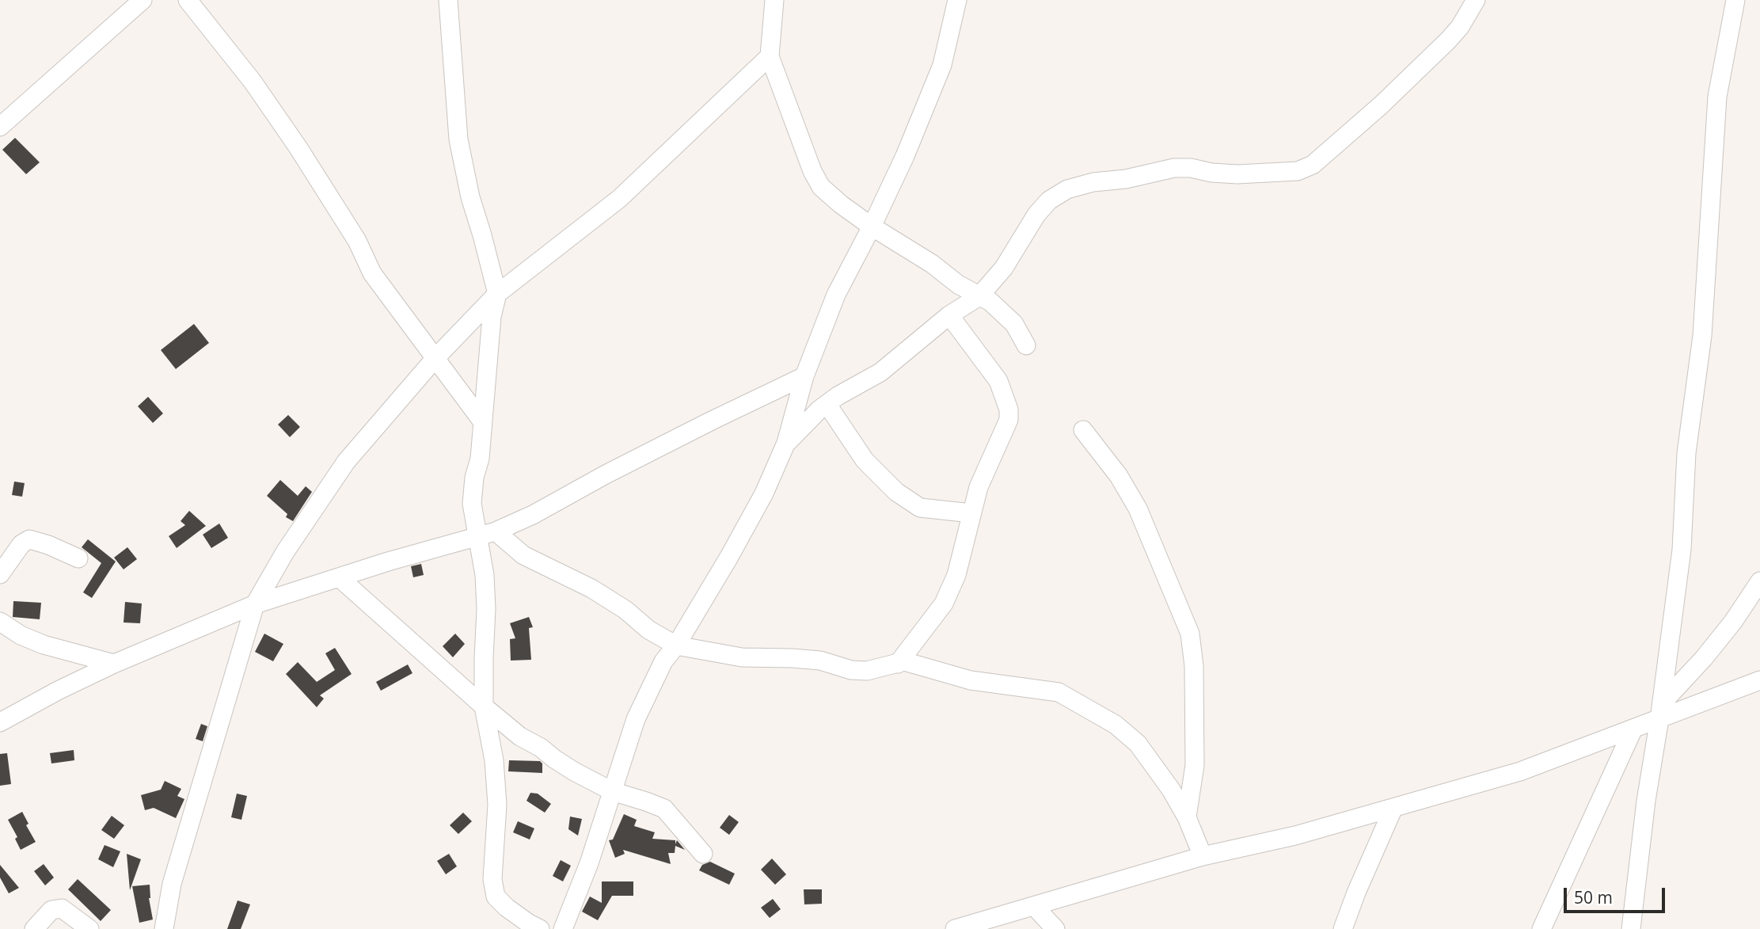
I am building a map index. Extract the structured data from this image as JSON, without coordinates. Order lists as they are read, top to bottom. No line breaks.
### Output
{"scale_bar":"50 m"}
